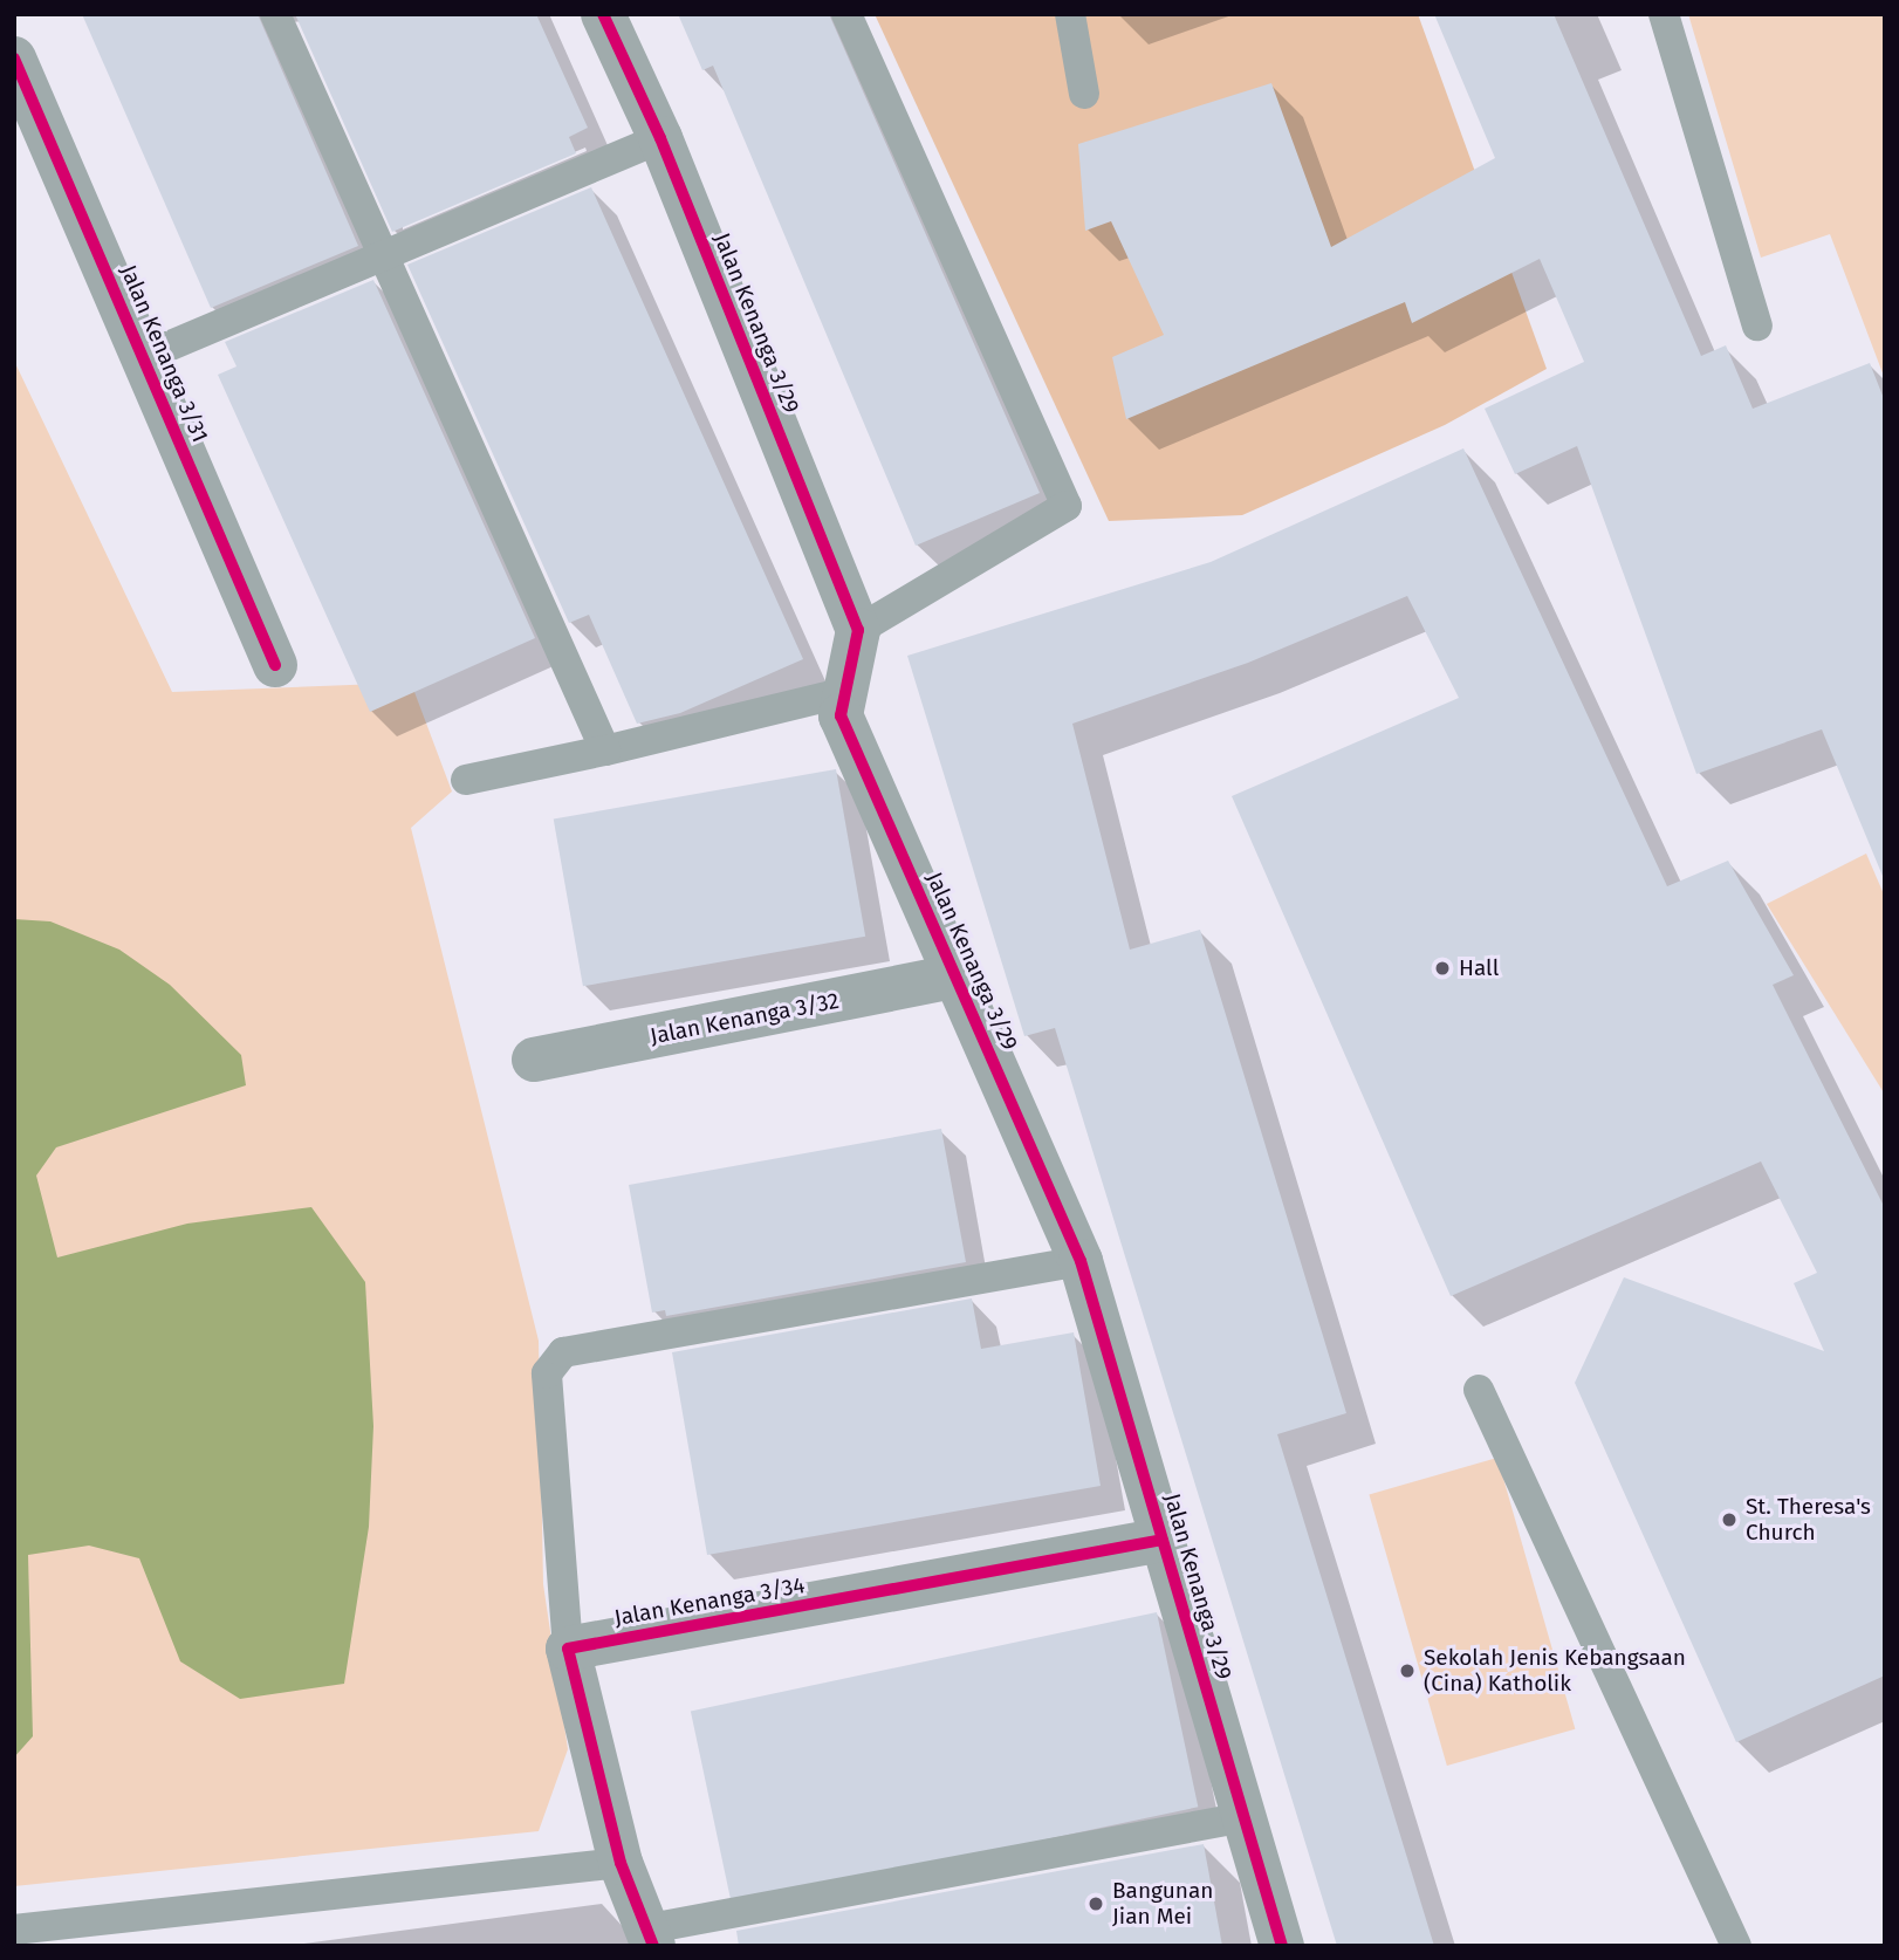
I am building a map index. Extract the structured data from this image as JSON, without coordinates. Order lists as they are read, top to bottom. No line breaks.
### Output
{"streets":{"street":["Jalan Kenanga 3/29","Jalan Kenanga 3/31","Jalan Kenanga 3/32","Jalan Kenanga 3/34"]},"crossings":[["Jalan Kenanga 3/29","Jalan Kenanga 3/32"],["Jalan Kenanga 3/29","Jalan Kenanga 3/34"]],"places":["Hall","St. Theresa's Church","Sekolah Jenis Kebangsaan (Cina) Katholik","Bangunan Jian Mei"]}
